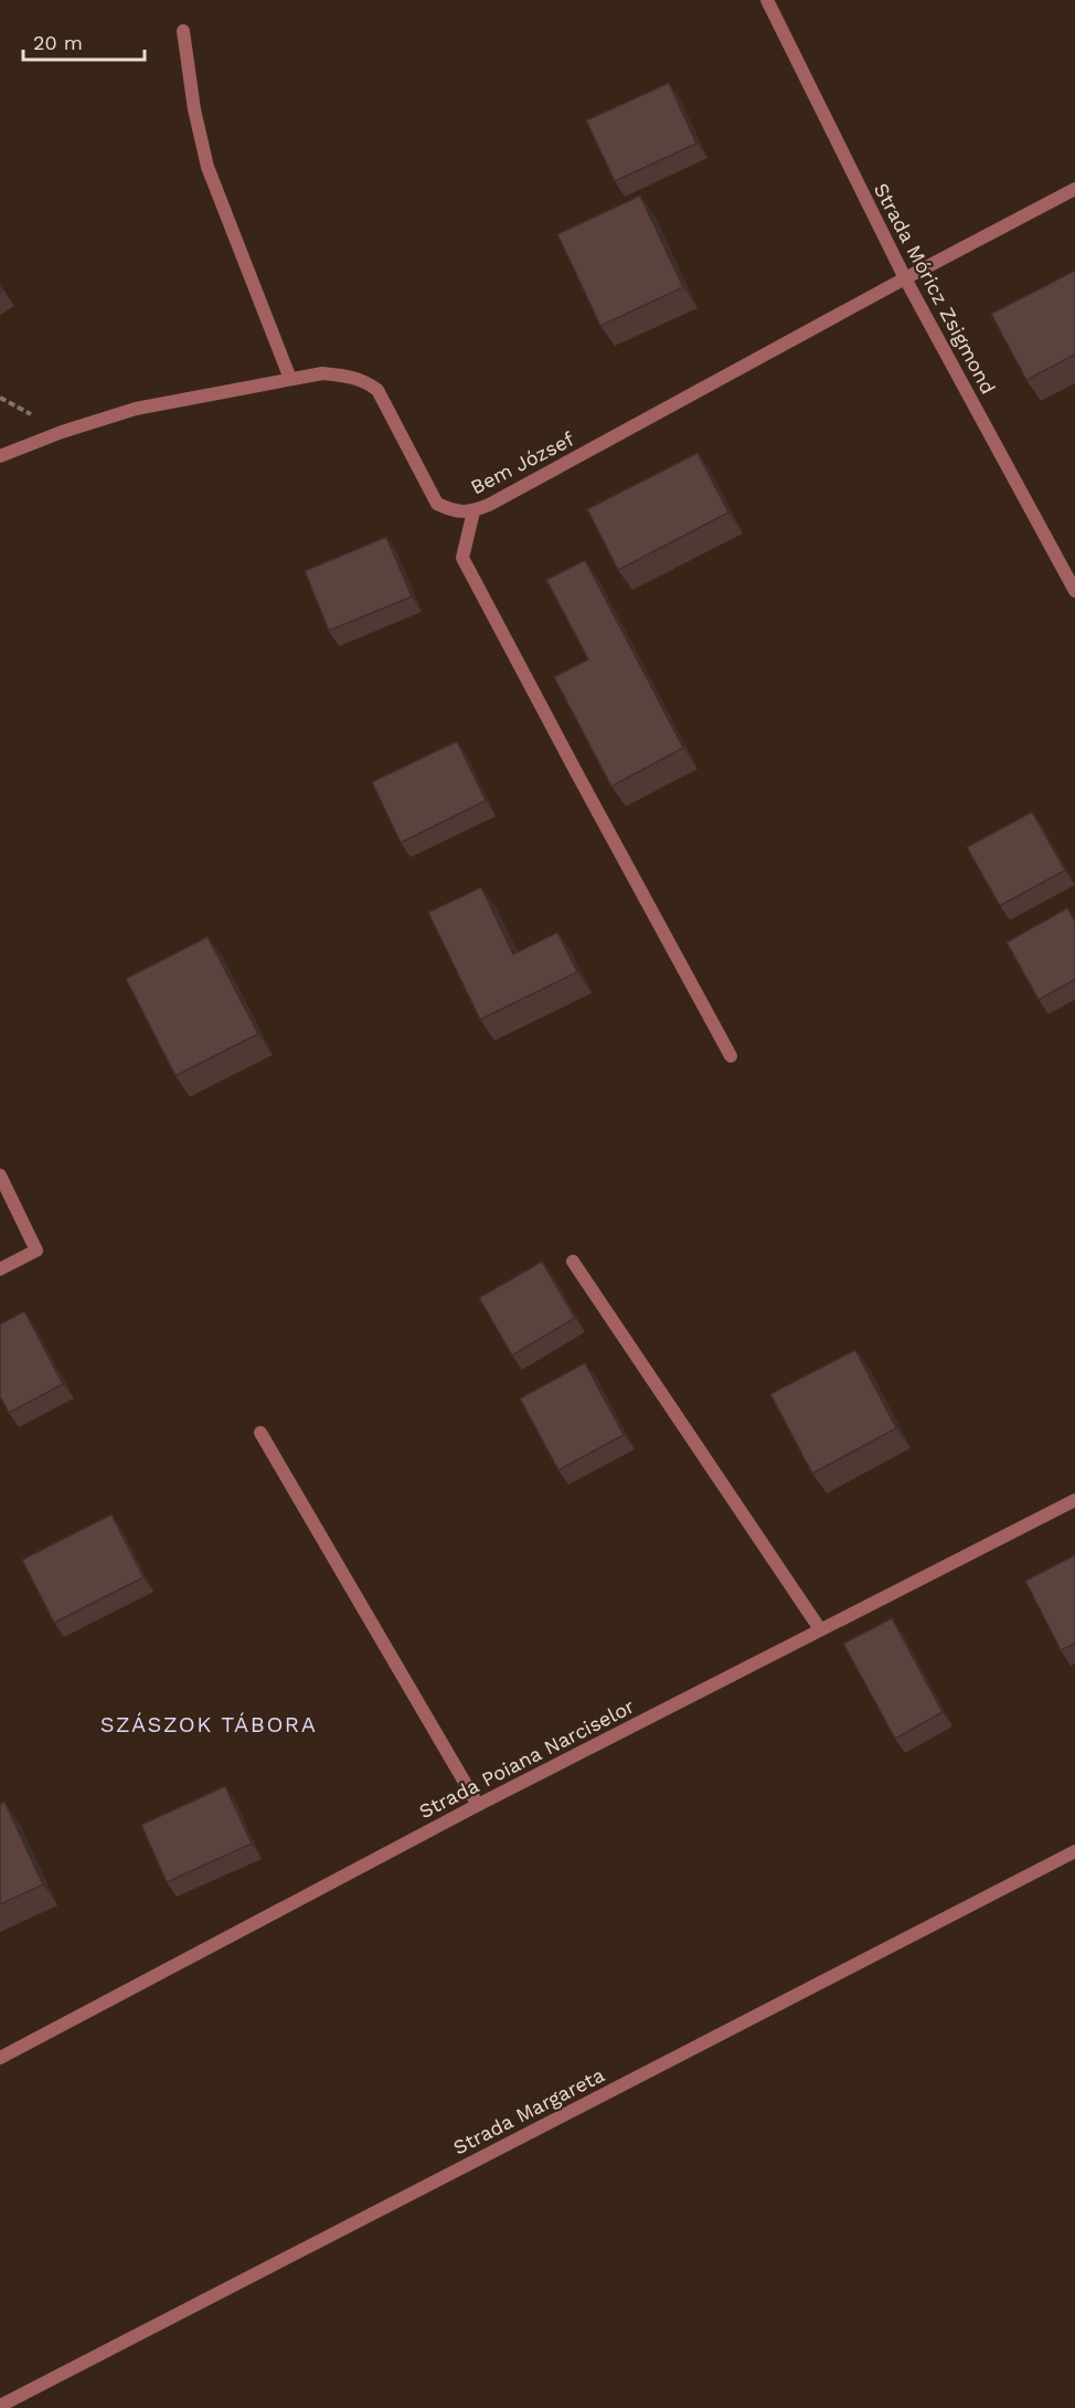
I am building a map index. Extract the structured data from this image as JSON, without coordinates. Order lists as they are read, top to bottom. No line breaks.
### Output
{"streets":{"street":["Strada Móricz Zsigmond","Bem József","Strada Poiana Narciselor","Strada Margareta"]},"crossings":[["Strada Móricz Zsigmond","Bem József"]],"districts":["SZÁSZOK TÁBORA"],"scale_bar":"20 m"}
